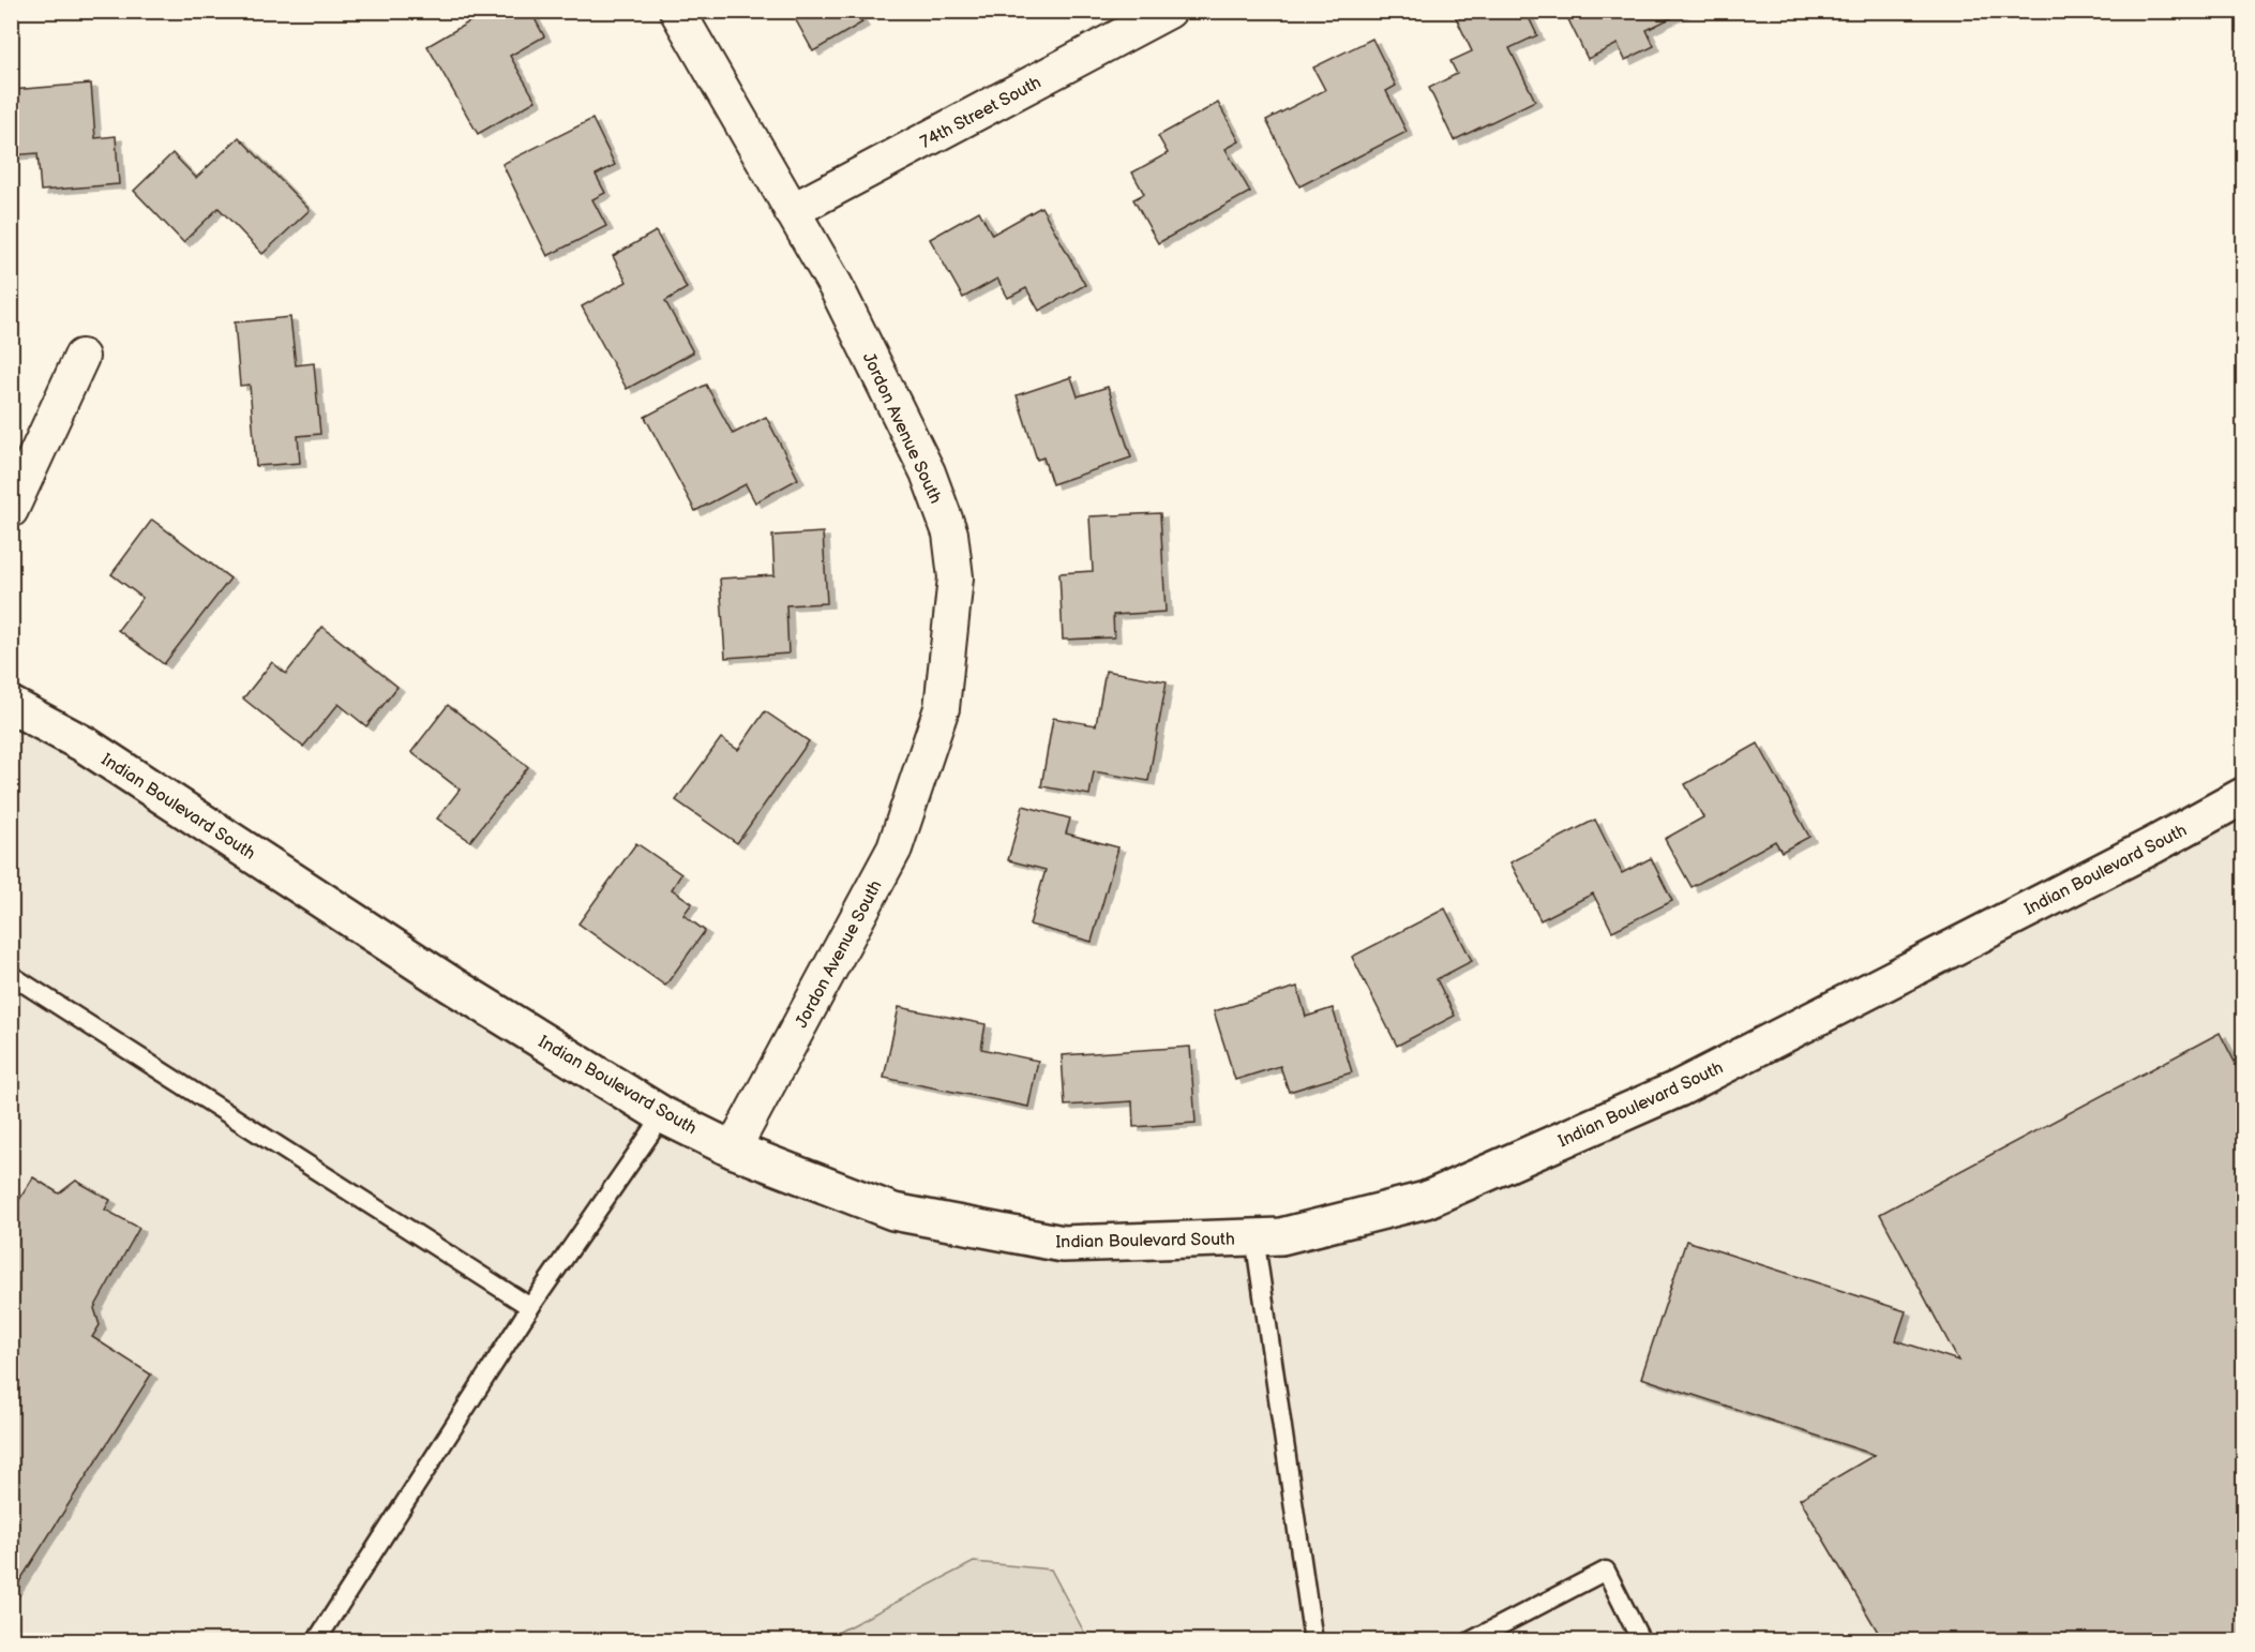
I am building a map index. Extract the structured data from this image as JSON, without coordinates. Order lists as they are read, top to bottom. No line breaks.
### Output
{"streets":{"street":["74th Street South","Jordon Avenue South","Indian Boulevard South"]},"crossings":[["74th Street South","Jordon Avenue South"],["Jordon Avenue South","Indian Boulevard South"]]}
